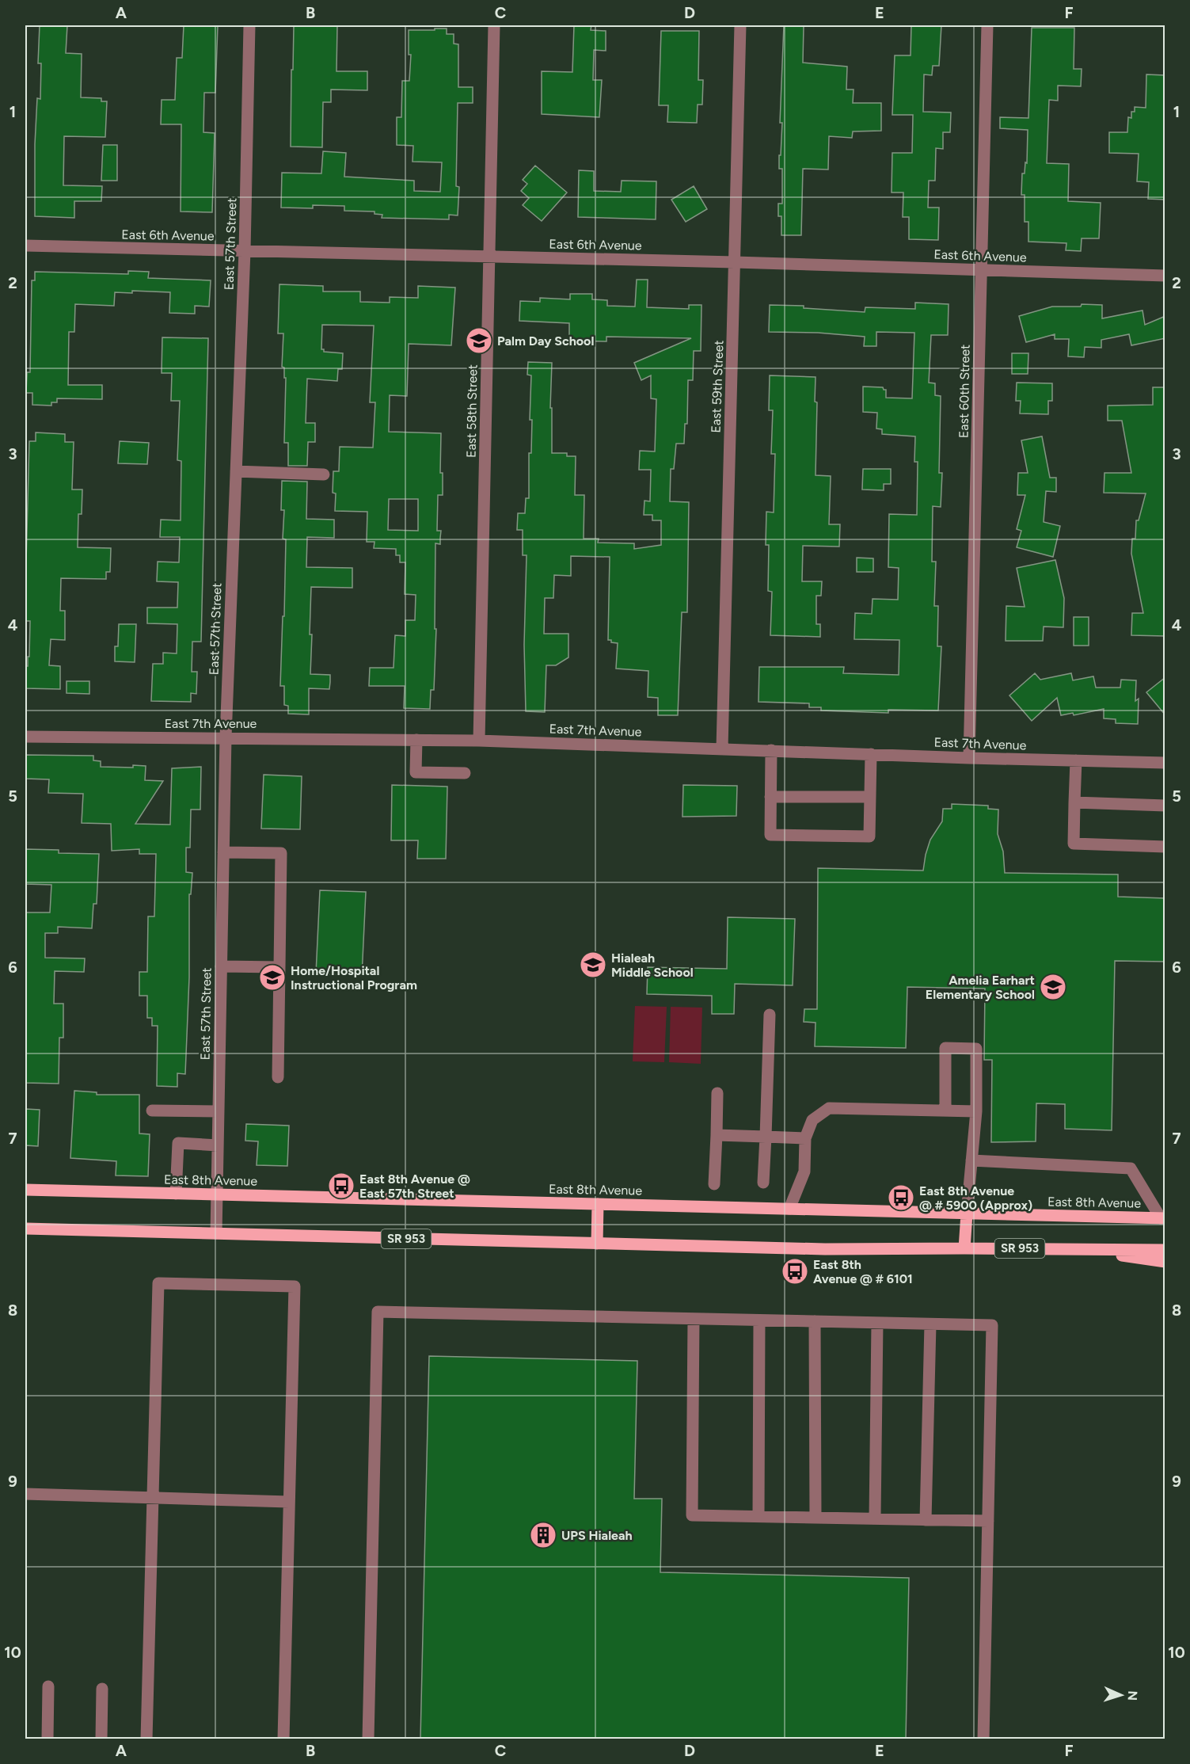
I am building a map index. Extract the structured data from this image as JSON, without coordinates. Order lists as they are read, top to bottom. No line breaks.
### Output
{"streets":{"main road":["East 8th Avenue","SR 953"],"street":["East 6th Avenue","East 57th Street","East 59th Street","East 60th Street","East 58th Street","East 7th Avenue"]},"crossings":[["East 6th Avenue","East 57th Street"],["East 6th Avenue","East 59th Street"],["East 6th Avenue","East 60th Street"],["East 6th Avenue","East 58th Street"],["East 57th Street","East 7th Avenue"],["East 57th Street","East 8th Avenue"],["East 57th Street","SR 953"],["East 59th Street","East 7th Avenue"],["East 60th Street","East 7th Avenue"],["East 58th Street","East 7th Avenue"]],"places":{"school or university":["Palm Day School","Hialeah Middle School","Home/Hospital Instructional Program","Amelia Earhart Elementary School"],"bus stop":["East 8th Avenue @ East 57th Street","East 8th Avenue @ # 5900 (Approx)","East 8th Avenue @ # 6101"],"building":["UPS Hialeah"]},"north":"right","grid":{"columns":["A","B","C","D","E","F"],"rows":["1","2","3","4","5","6","7","8","9","10"]}}
